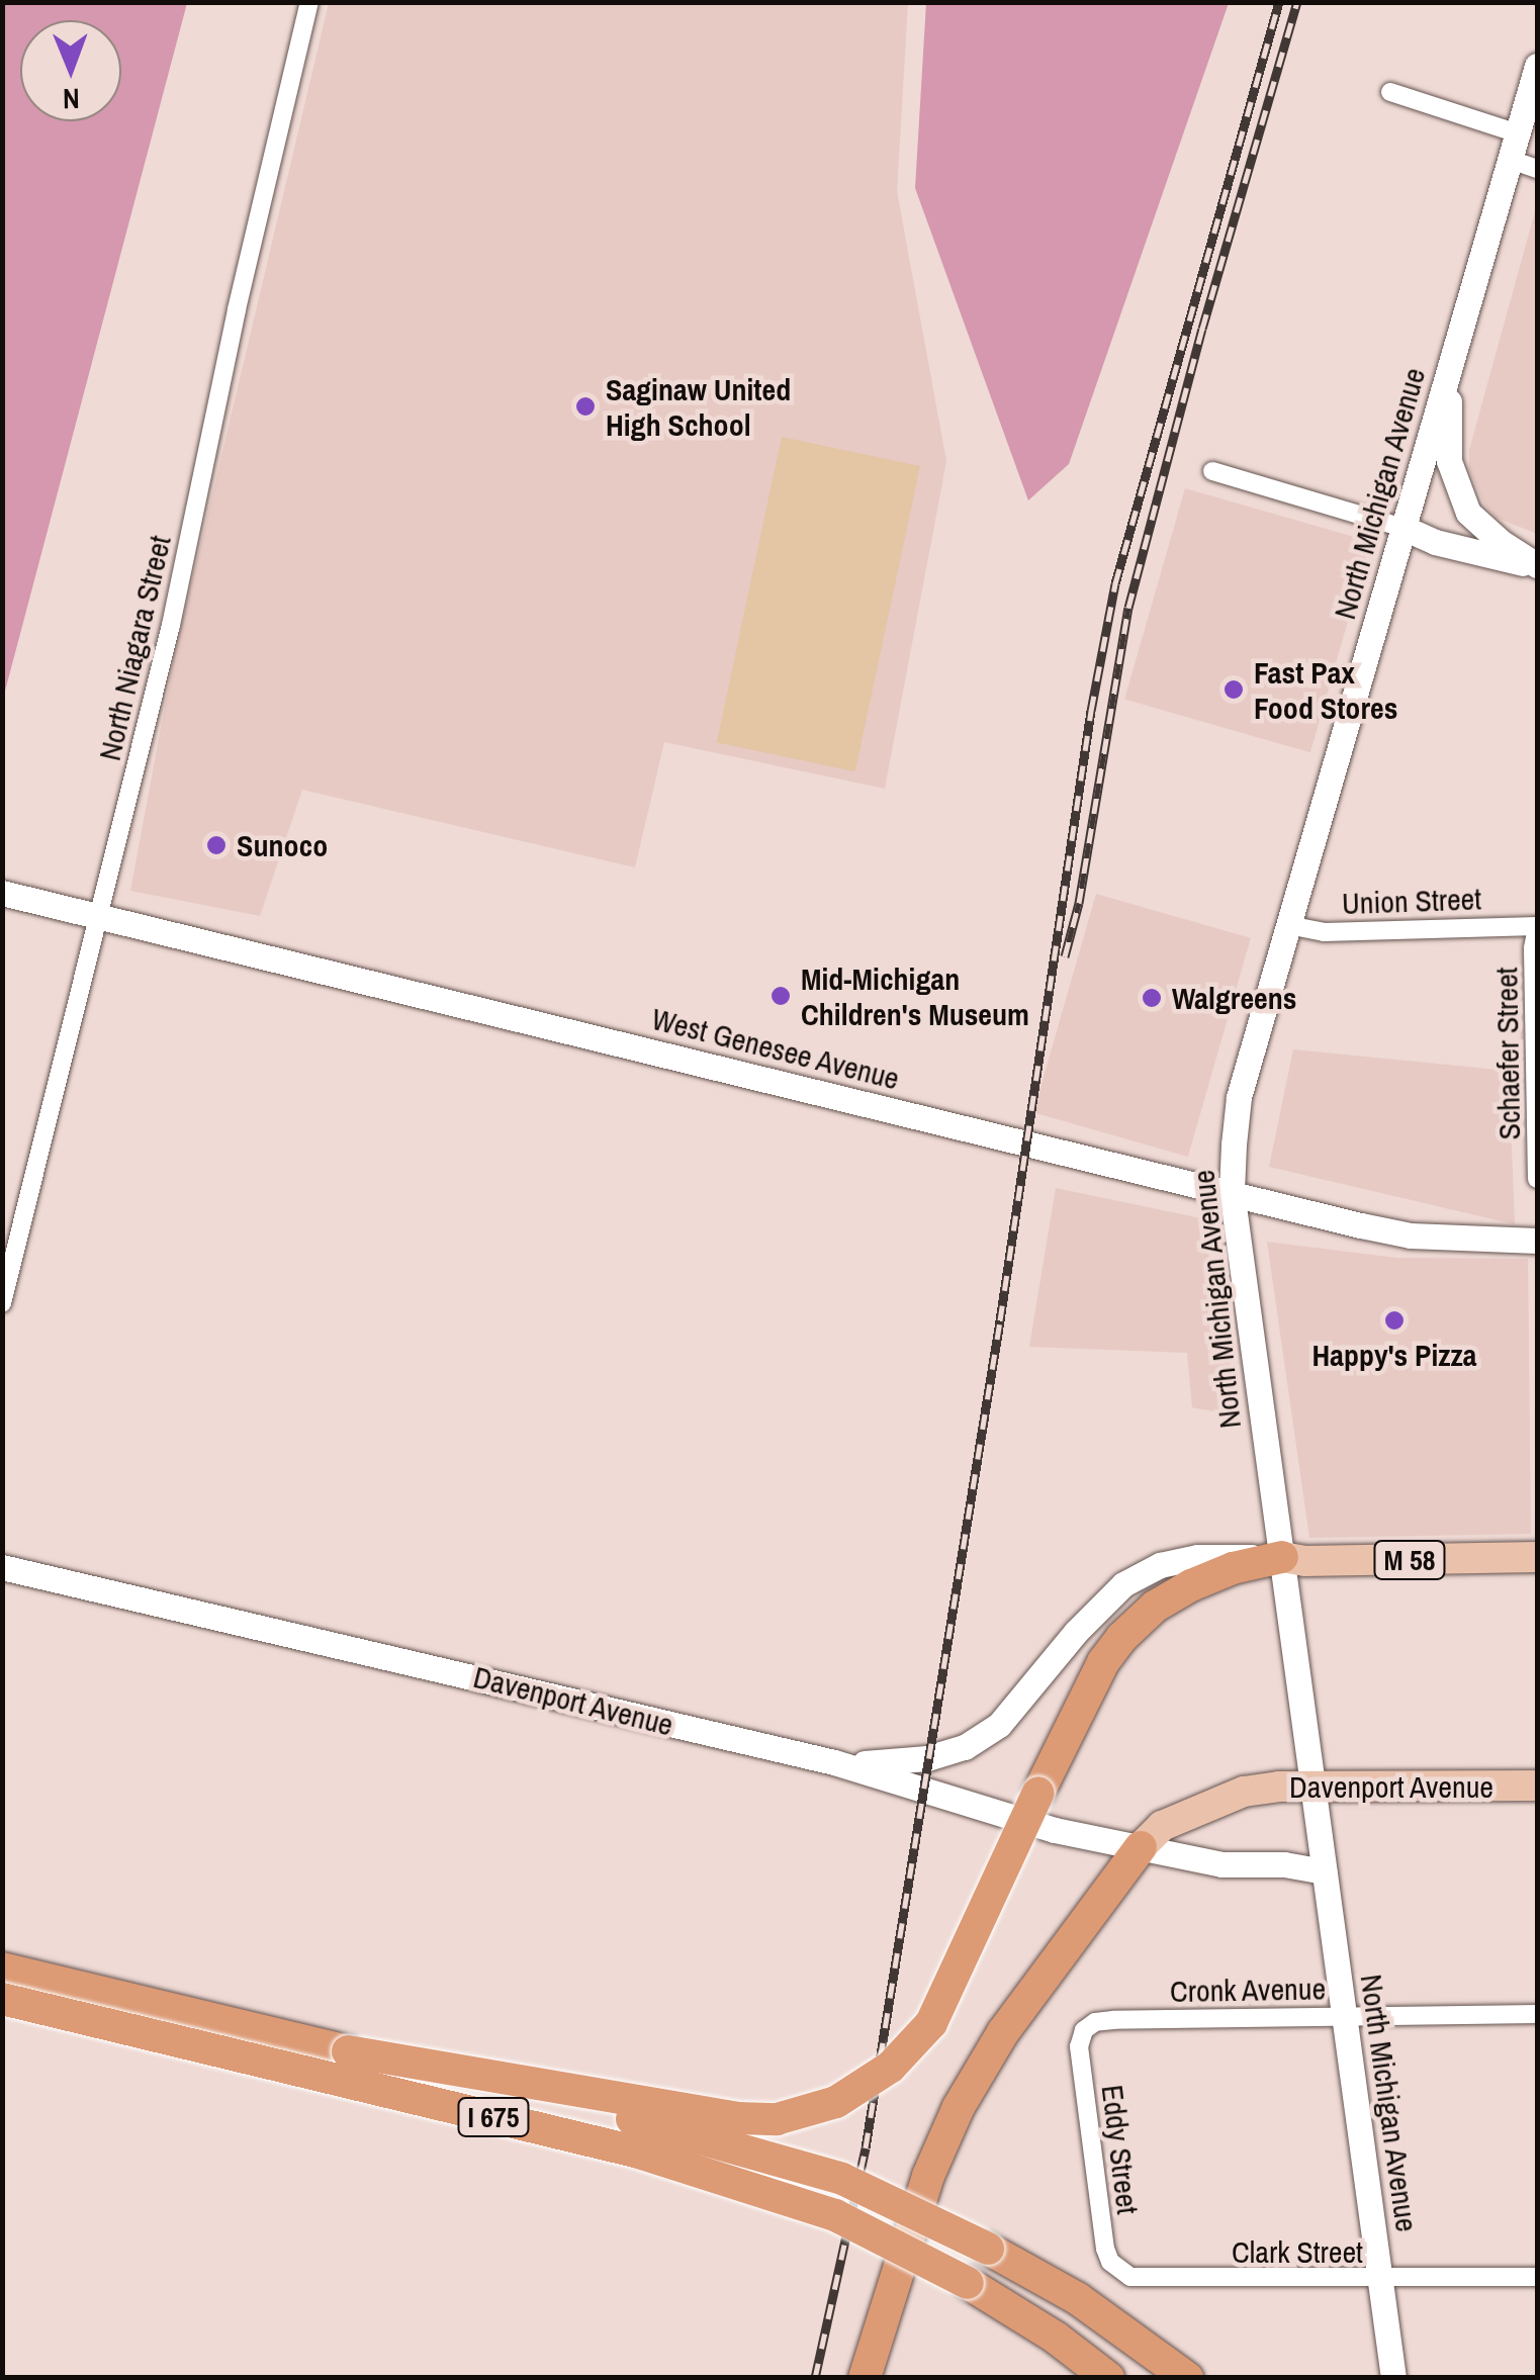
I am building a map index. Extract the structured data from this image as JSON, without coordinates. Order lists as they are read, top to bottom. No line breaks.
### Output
{"streets":{"highway":["I 675"],"main road":["North Michigan Avenue","West Genesee Avenue","M 58","Davenport Avenue"],"street":["North Niagara Street","Union Street","Schaefer Street","Cronk Avenue","Eddy Street","Clark Street"]},"crossings":[["North Michigan Avenue","Union Street"],["North Michigan Avenue","West Genesee Avenue"],["North Michigan Avenue","M 58"],["North Michigan Avenue","Davenport Avenue"],["North Michigan Avenue","Cronk Avenue"],["North Michigan Avenue","Clark Street"],["North Niagara Street","West Genesee Avenue"],["Union Street","Schaefer Street"],["Cronk Avenue","Eddy Street"],["Eddy Street","Clark Street"]],"places":["Saginaw United High School","Fast Pax Food Stores","Sunoco","Mid-Michigan Children's Museum","Walgreens","Happy's Pizza"],"north":"bottom"}
